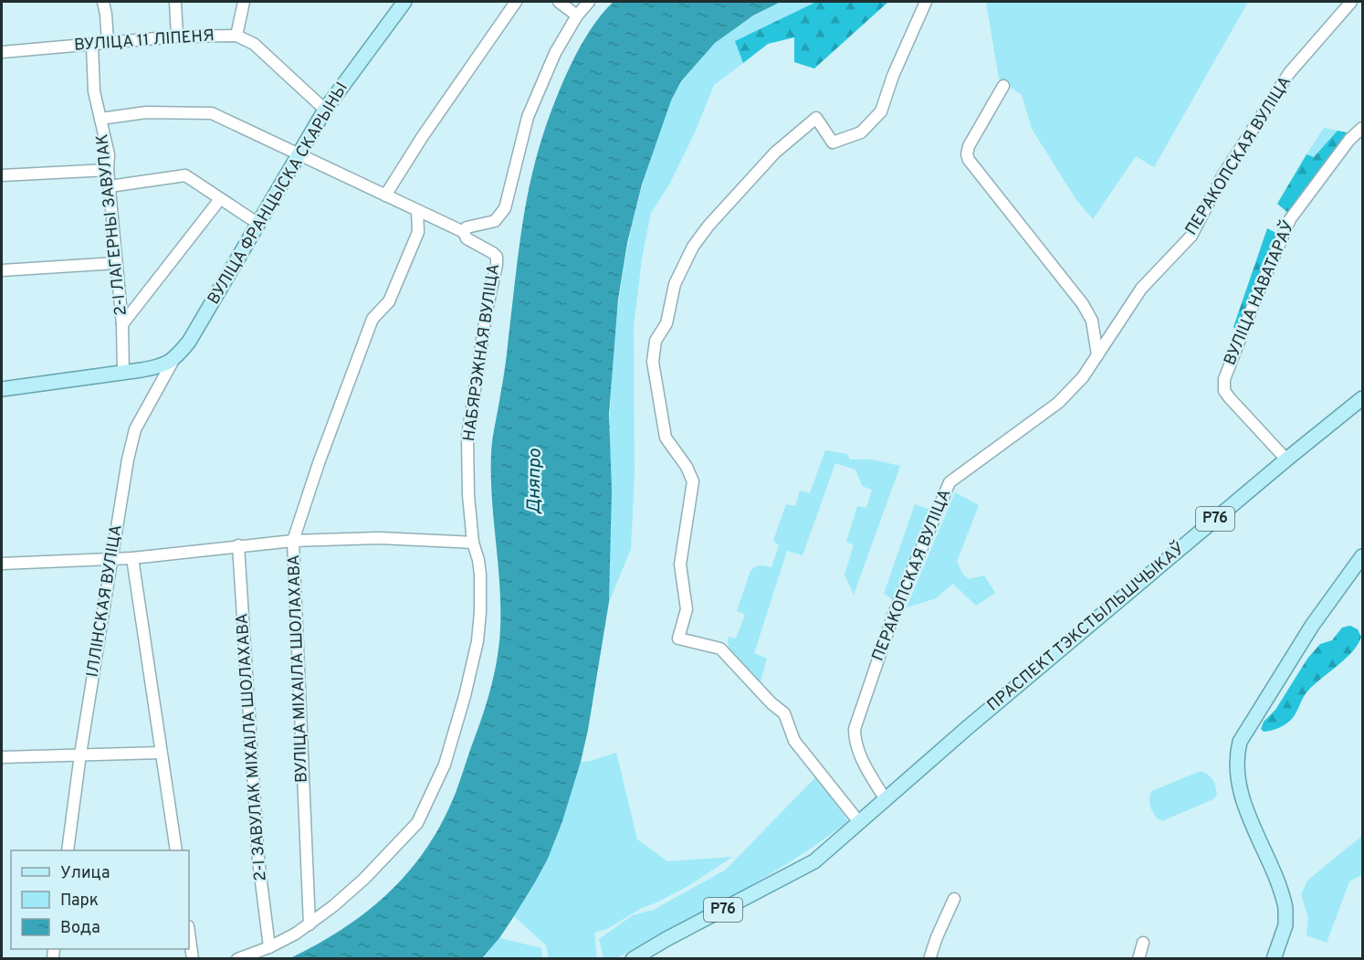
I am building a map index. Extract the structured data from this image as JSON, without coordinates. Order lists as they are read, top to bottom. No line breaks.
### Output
{"streets":{"main road":["ВУЛІЦА ФРАНЦЫСКА СКАРЫНЫ","Р76","ПРАСПЕКТ ТЭКСТЫЛЬШЧЫКАЎ"],"street":["ВУЛІЦА 11 ЛІПЕНЯ","ПЕРАКОПСКАЯ ВУЛІЦА","2-І ЛАГЕРНЫ ЗАВУЛАК","ВУЛІЦА НАВАТАРАЎ","НАБЯРЭЖНАЯ ВУЛІЦА","ІЛЛІНСКАЯ ВУЛІЦА","ВУЛІЦА МІХАІЛА ШОЛАХАВА","2-І ЗАВУЛАК МІХАІЛА ШОЛАХАВА"]},"crossings":[["ВУЛІЦА 11 ЛІПЕНЯ","ВУЛІЦА ФРАНЦЫСКА СКАРЫНЫ"],["ВУЛІЦА 11 ЛІПЕНЯ","2-І ЛАГЕРНЫ ЗАВУЛАК"],["ПЕРАКОПСКАЯ ВУЛІЦА","ПРАСПЕКТ ТЭКСТЫЛЬШЧЫКАЎ"],["ВУЛІЦА ФРАНЦЫСКА СКАРЫНЫ","ІЛЛІНСКАЯ ВУЛІЦА"],["ВУЛІЦА НАВАТАРАЎ","ПРАСПЕКТ ТЭКСТЫЛЬШЧЫКАЎ"],["НАБЯРЭЖНАЯ ВУЛІЦА","ВУЛІЦА МІХАІЛА ШОЛАХАВА"],["НАБЯРЭЖНАЯ ВУЛІЦА","2-І ЗАВУЛАК МІХАІЛА ШОЛАХАВА"]],"water":["Дняпро"],"legend":["Улица","Парк","Вода"]}
